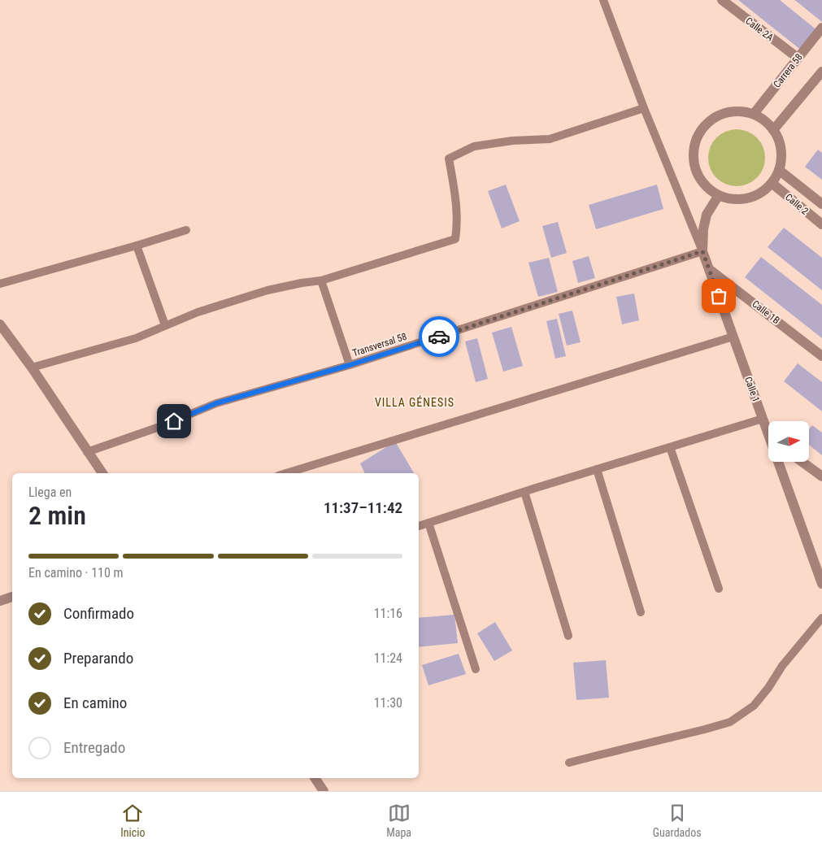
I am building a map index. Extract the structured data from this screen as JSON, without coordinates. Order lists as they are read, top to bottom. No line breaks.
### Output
{"streets":{"street":["Calle 2A","Carrera 58","Calle 2","Calle 1B","Calle 1"],"lane":["Transversal 58"]},"crossings":[["Calle 2A","Carrera 58"],["Carrera 58","Calle 2"],["Carrera 58","Calle 1"],["Calle 2","Calle 1"],["Calle 1B","Calle 1"],["Transversal 58","Calle 1"]],"districts":["VILLA GÉNESIS"],"north":"right","page":{"heading":["2 min","Llega en","11:37–11:42"],"bar":"En camino · 110 m","list":[["Confirmado","11:16"],["Preparando","11:24"],["En camino","11:30"],"Entregado"],"tabs":["Inicio","Mapa","Guardados"]}}
